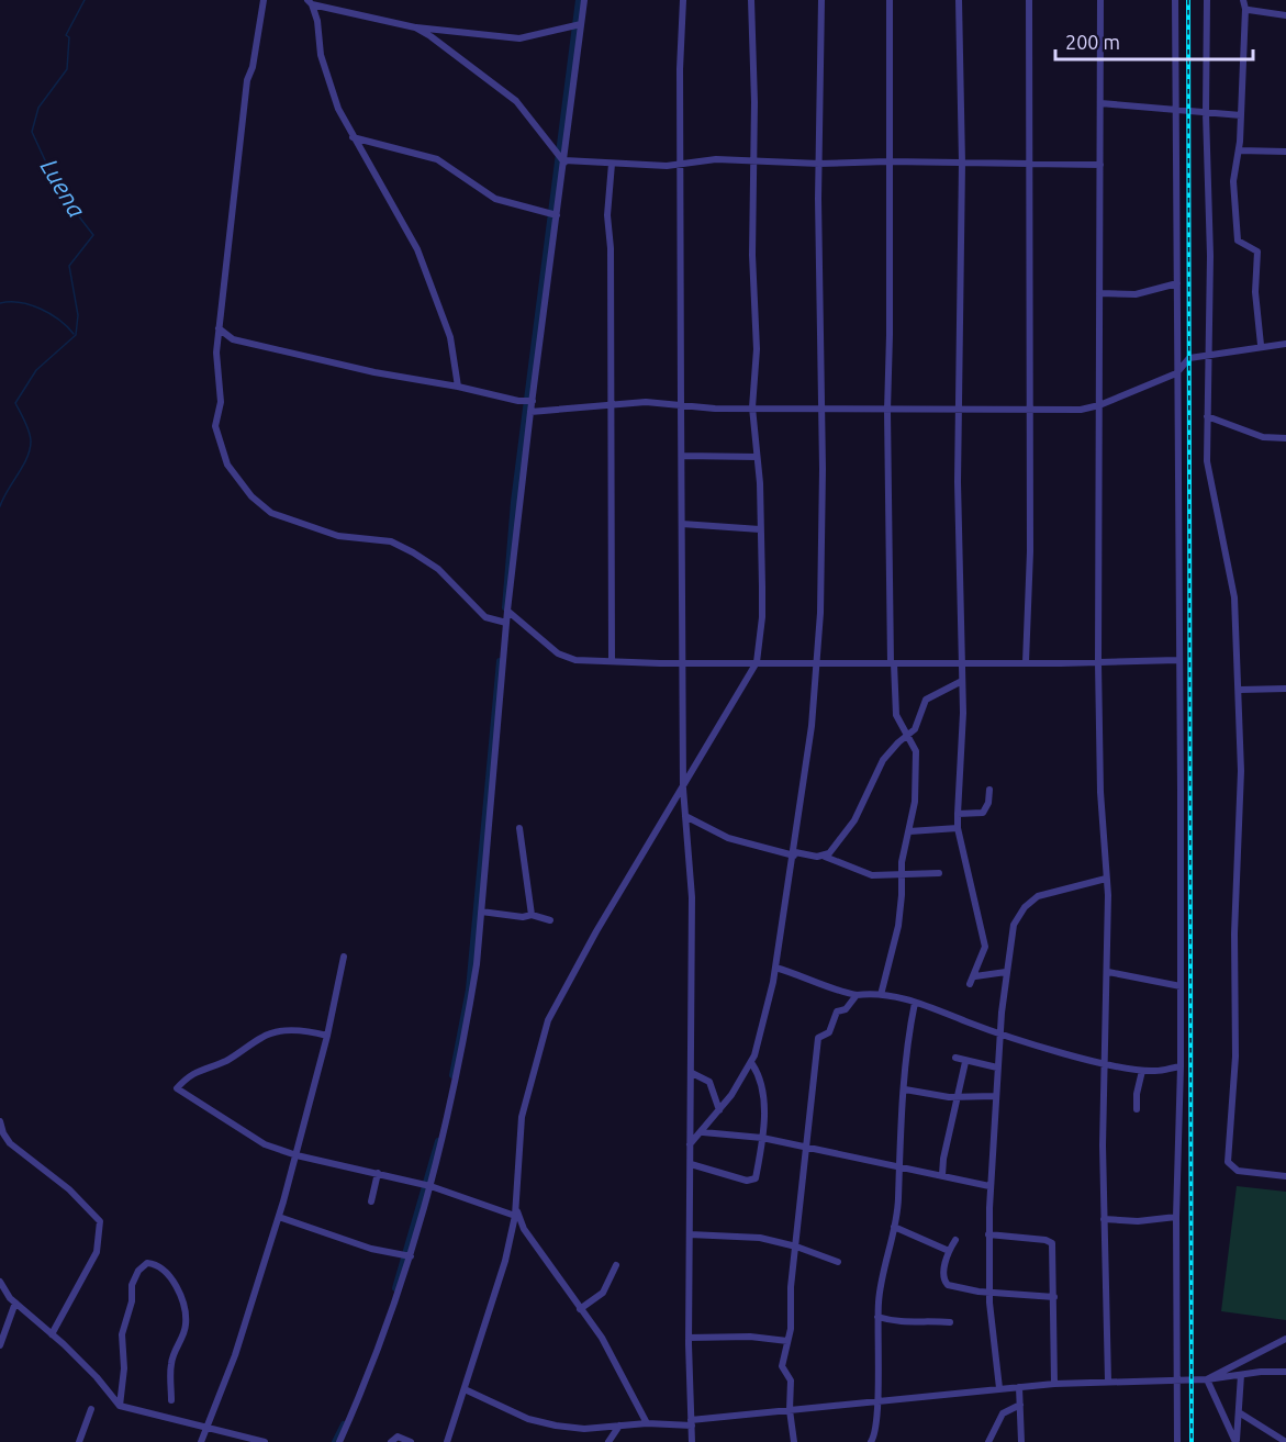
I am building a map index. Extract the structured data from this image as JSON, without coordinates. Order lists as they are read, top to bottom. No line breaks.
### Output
{"water":["Luena"],"scale_bar":"200 m"}
